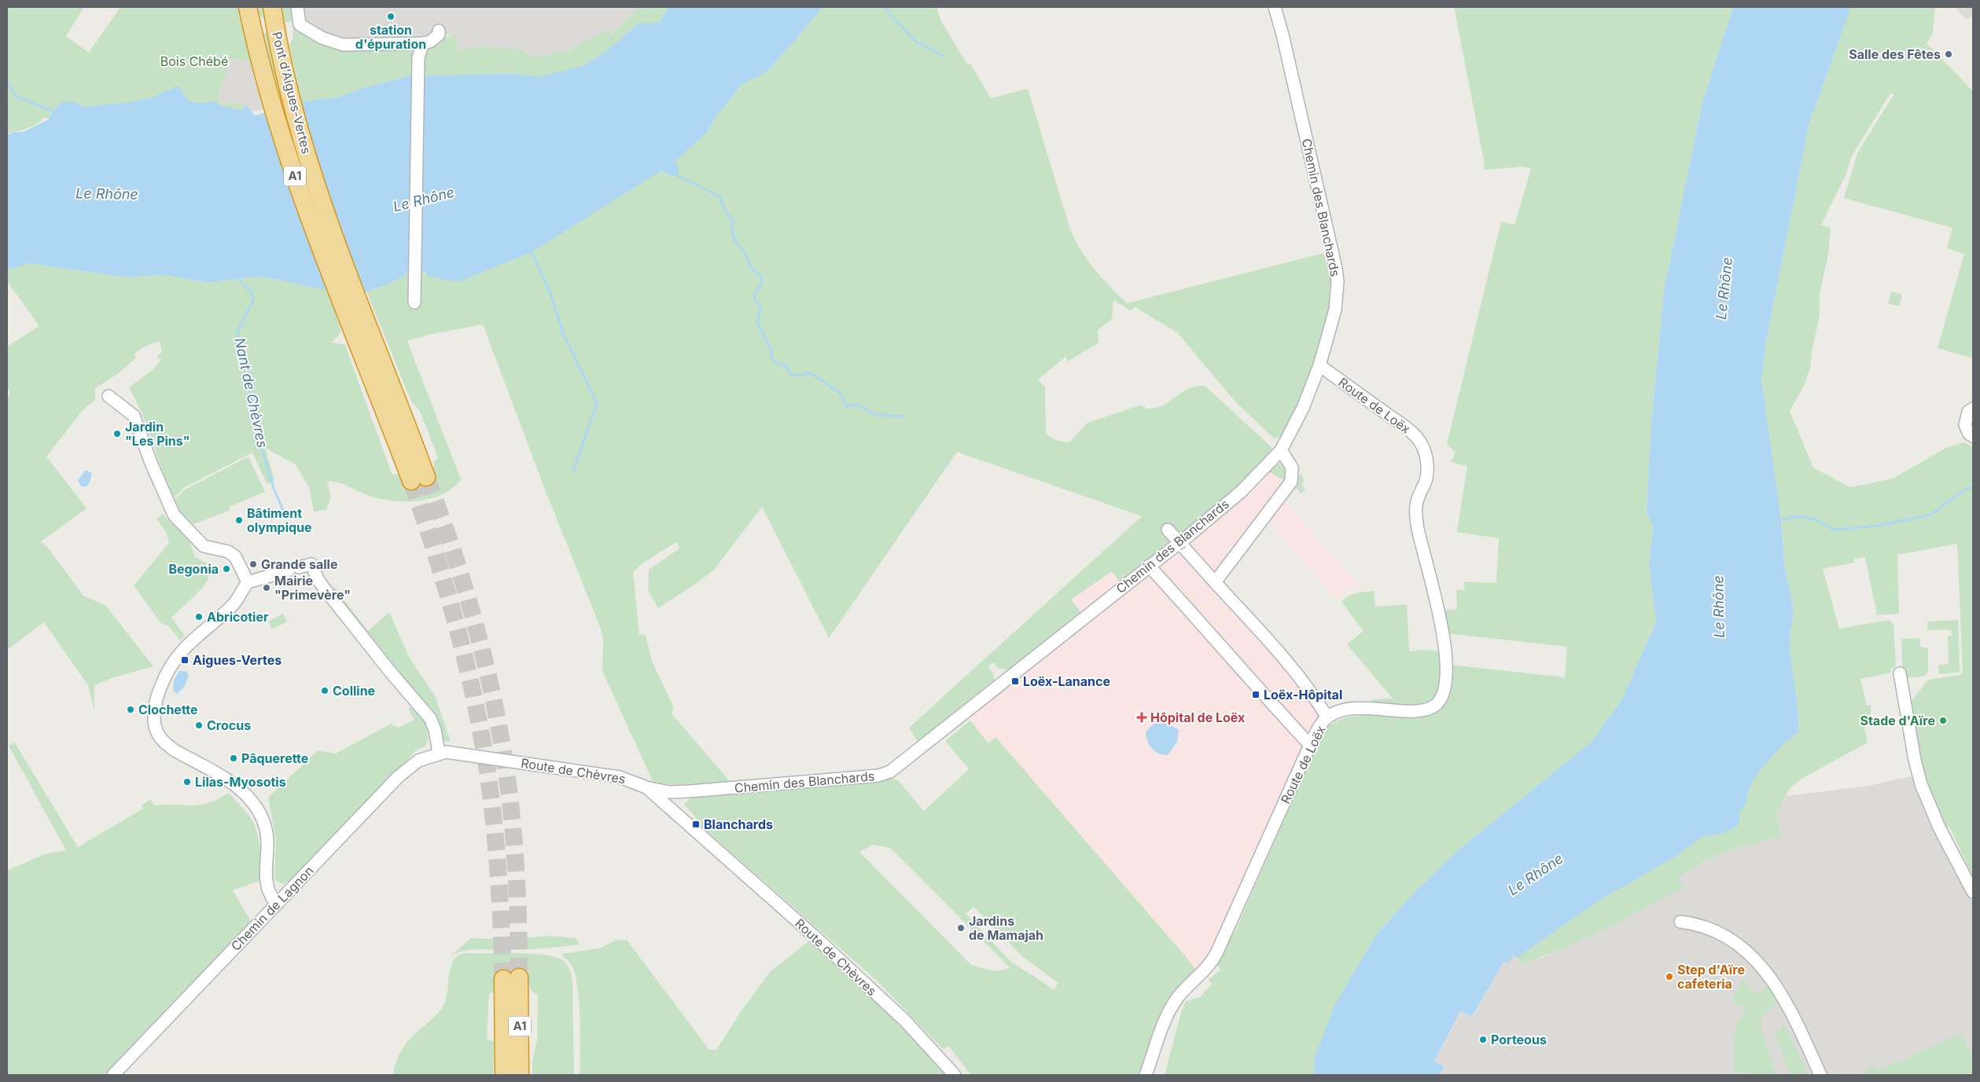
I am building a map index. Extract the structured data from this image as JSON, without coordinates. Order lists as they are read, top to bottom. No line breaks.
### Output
{"streets":{"highway":["Pont d'Aigues-Vertes","A1"],"street":["Chemin des Blanchards","Route de Loëx","Route de Chèvres","Chemin de Lagnon"]},"crossings":[["Pont d'Aigues-Vertes","A1"],["Chemin des Blanchards","Route de Loëx"],["Chemin des Blanchards","Route de Chèvres"],["Route de Chèvres","Chemin de Lagnon"]],"water":["Le Rhône","Nant de Chèvres"],"parks":["Bois Chébé"],"places":{"other":["station d'épuration","Salle des Fêtes","Jardin \"Les Pins\"","Bâtiment olympique","Grande salle","Begonia","Mairie \"Primevère\"","Abricotier","Colline","Clochette","Stade d'Aïre","Crocus","Pâquerette","Lilas-Myosotis","Jardins de Mamajah","Step d'Aïre cafeteria","Porteous"],"transit":["Aigues-Vertes","Loëx-Lanance","Loëx-Hôpital","Blanchards"],"health":["Hôpital de Loëx"]}}
